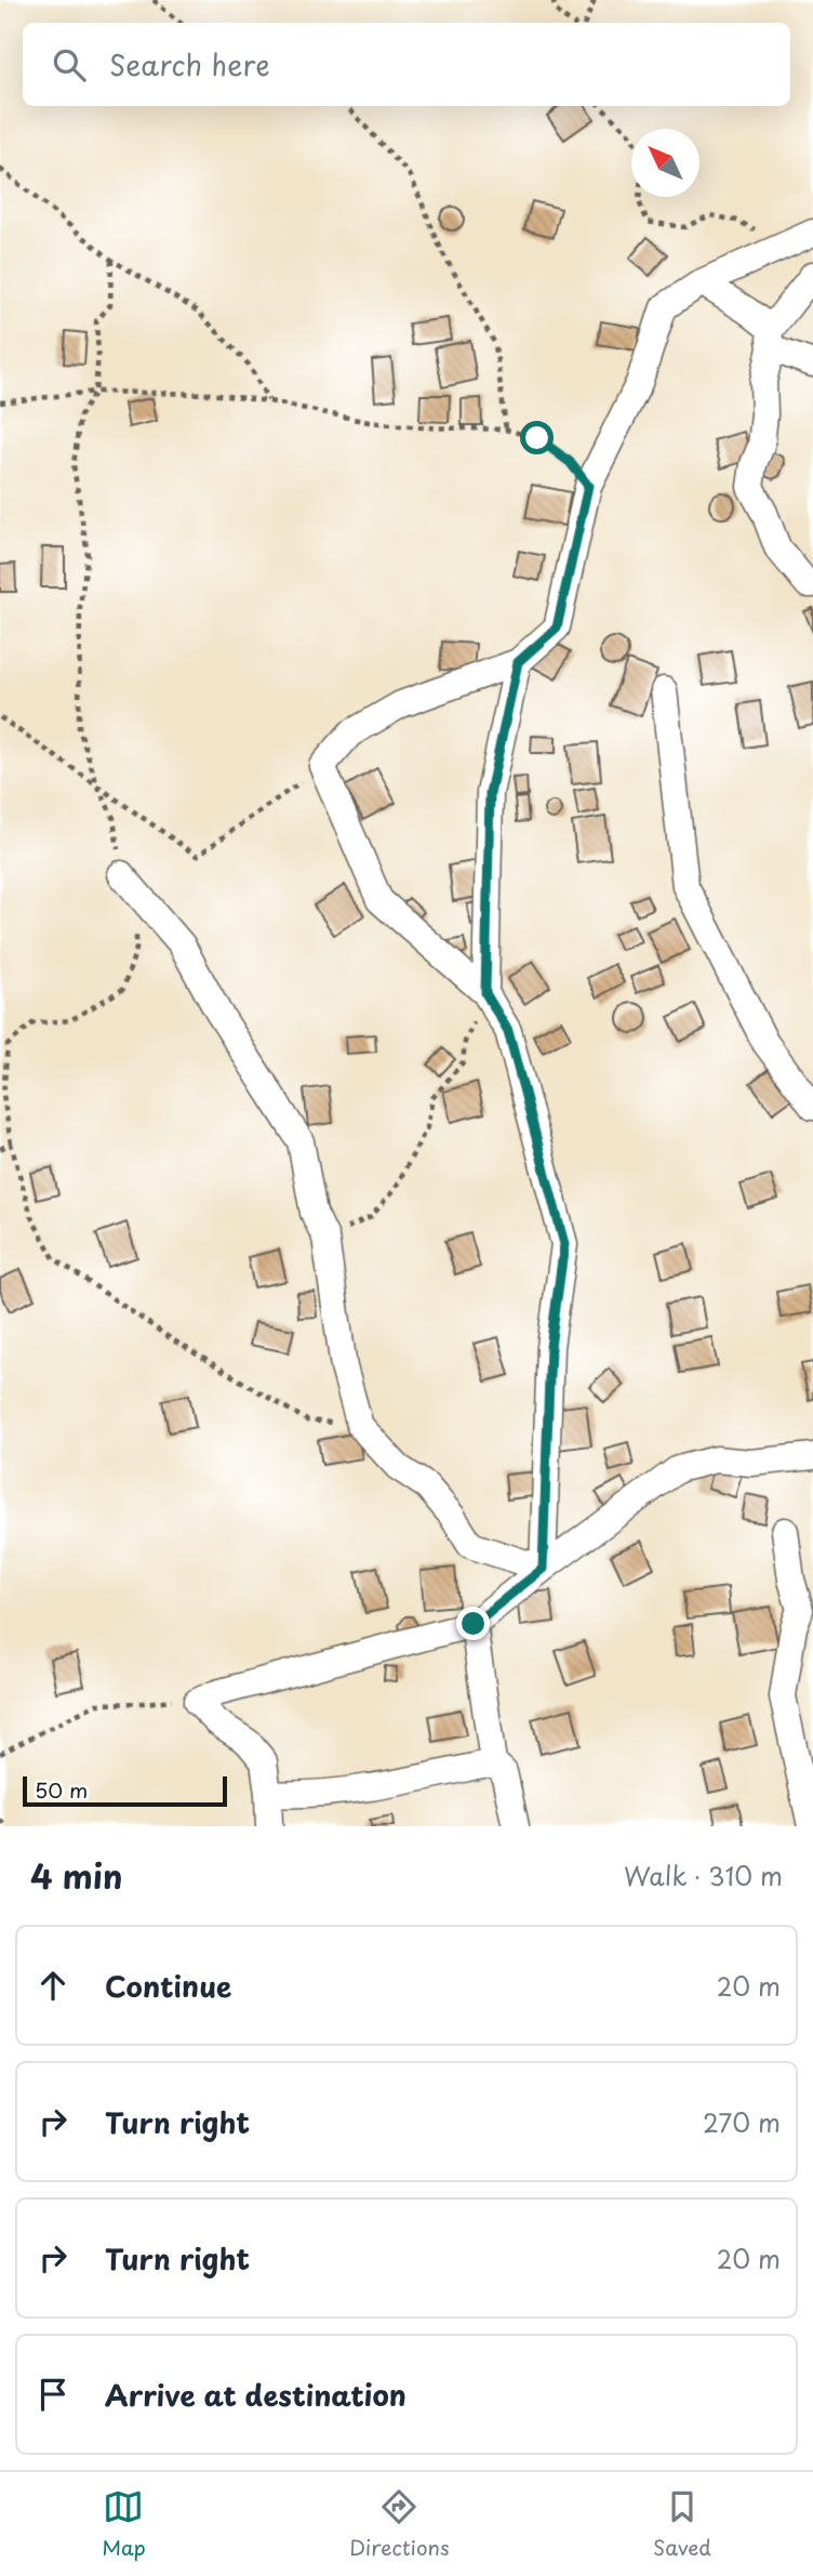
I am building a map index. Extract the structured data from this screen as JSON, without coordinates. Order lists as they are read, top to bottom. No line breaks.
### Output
{"scale_bar":"50 m","north":"top left","page":{"search":"Search here","scale":"50 m","heading":["4 min","Walk · 310 m"],"list":[["Continue","20 m"],["Turn right","270 m"],["Turn right","20 m"],"Arrive at destination"],"nav":["Map","Directions","Saved"]}}
